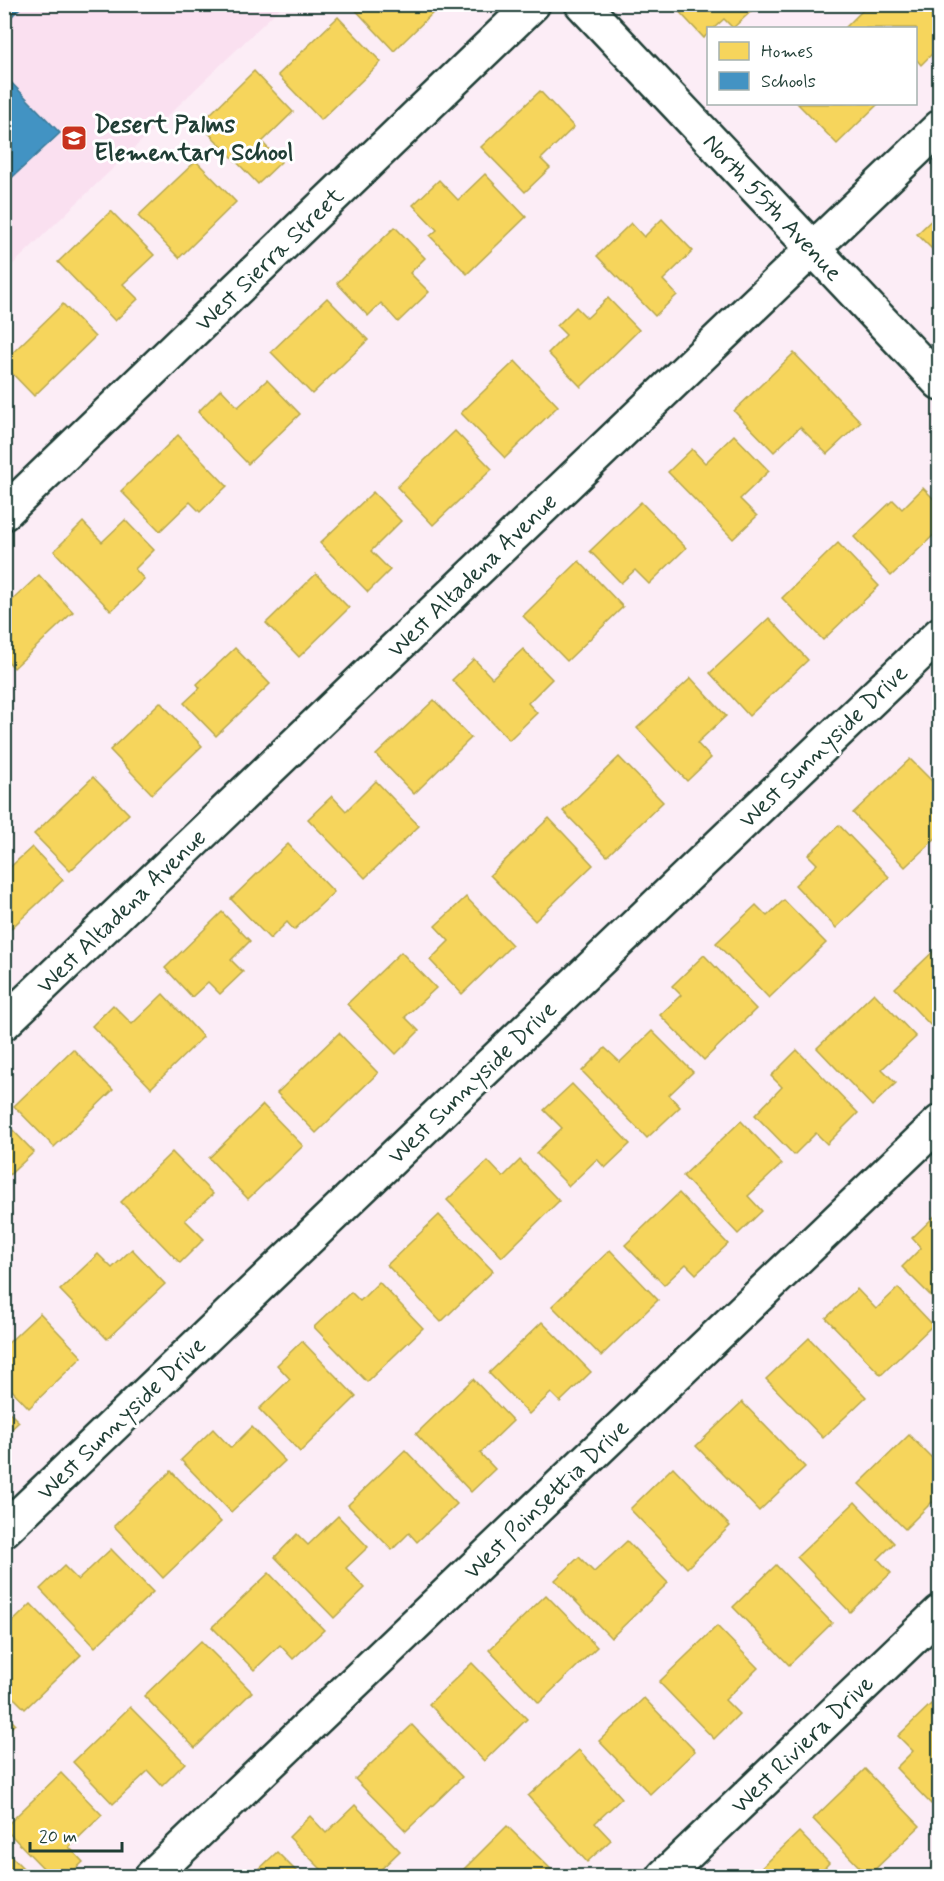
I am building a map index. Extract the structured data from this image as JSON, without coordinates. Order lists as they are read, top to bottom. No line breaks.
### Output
{"streets":{"street":["North 55th Avenue","West Sierra Street","West Altadena Avenue","West Sunnyside Drive","West Poinsettia Drive","West Riviera Drive"]},"crossings":[["North 55th Avenue","West Altadena Avenue"]],"places":{"school or university":["Desert Palms Elementary School"]},"legend":["Homes","Schools"],"scale_bar":"20 m"}
